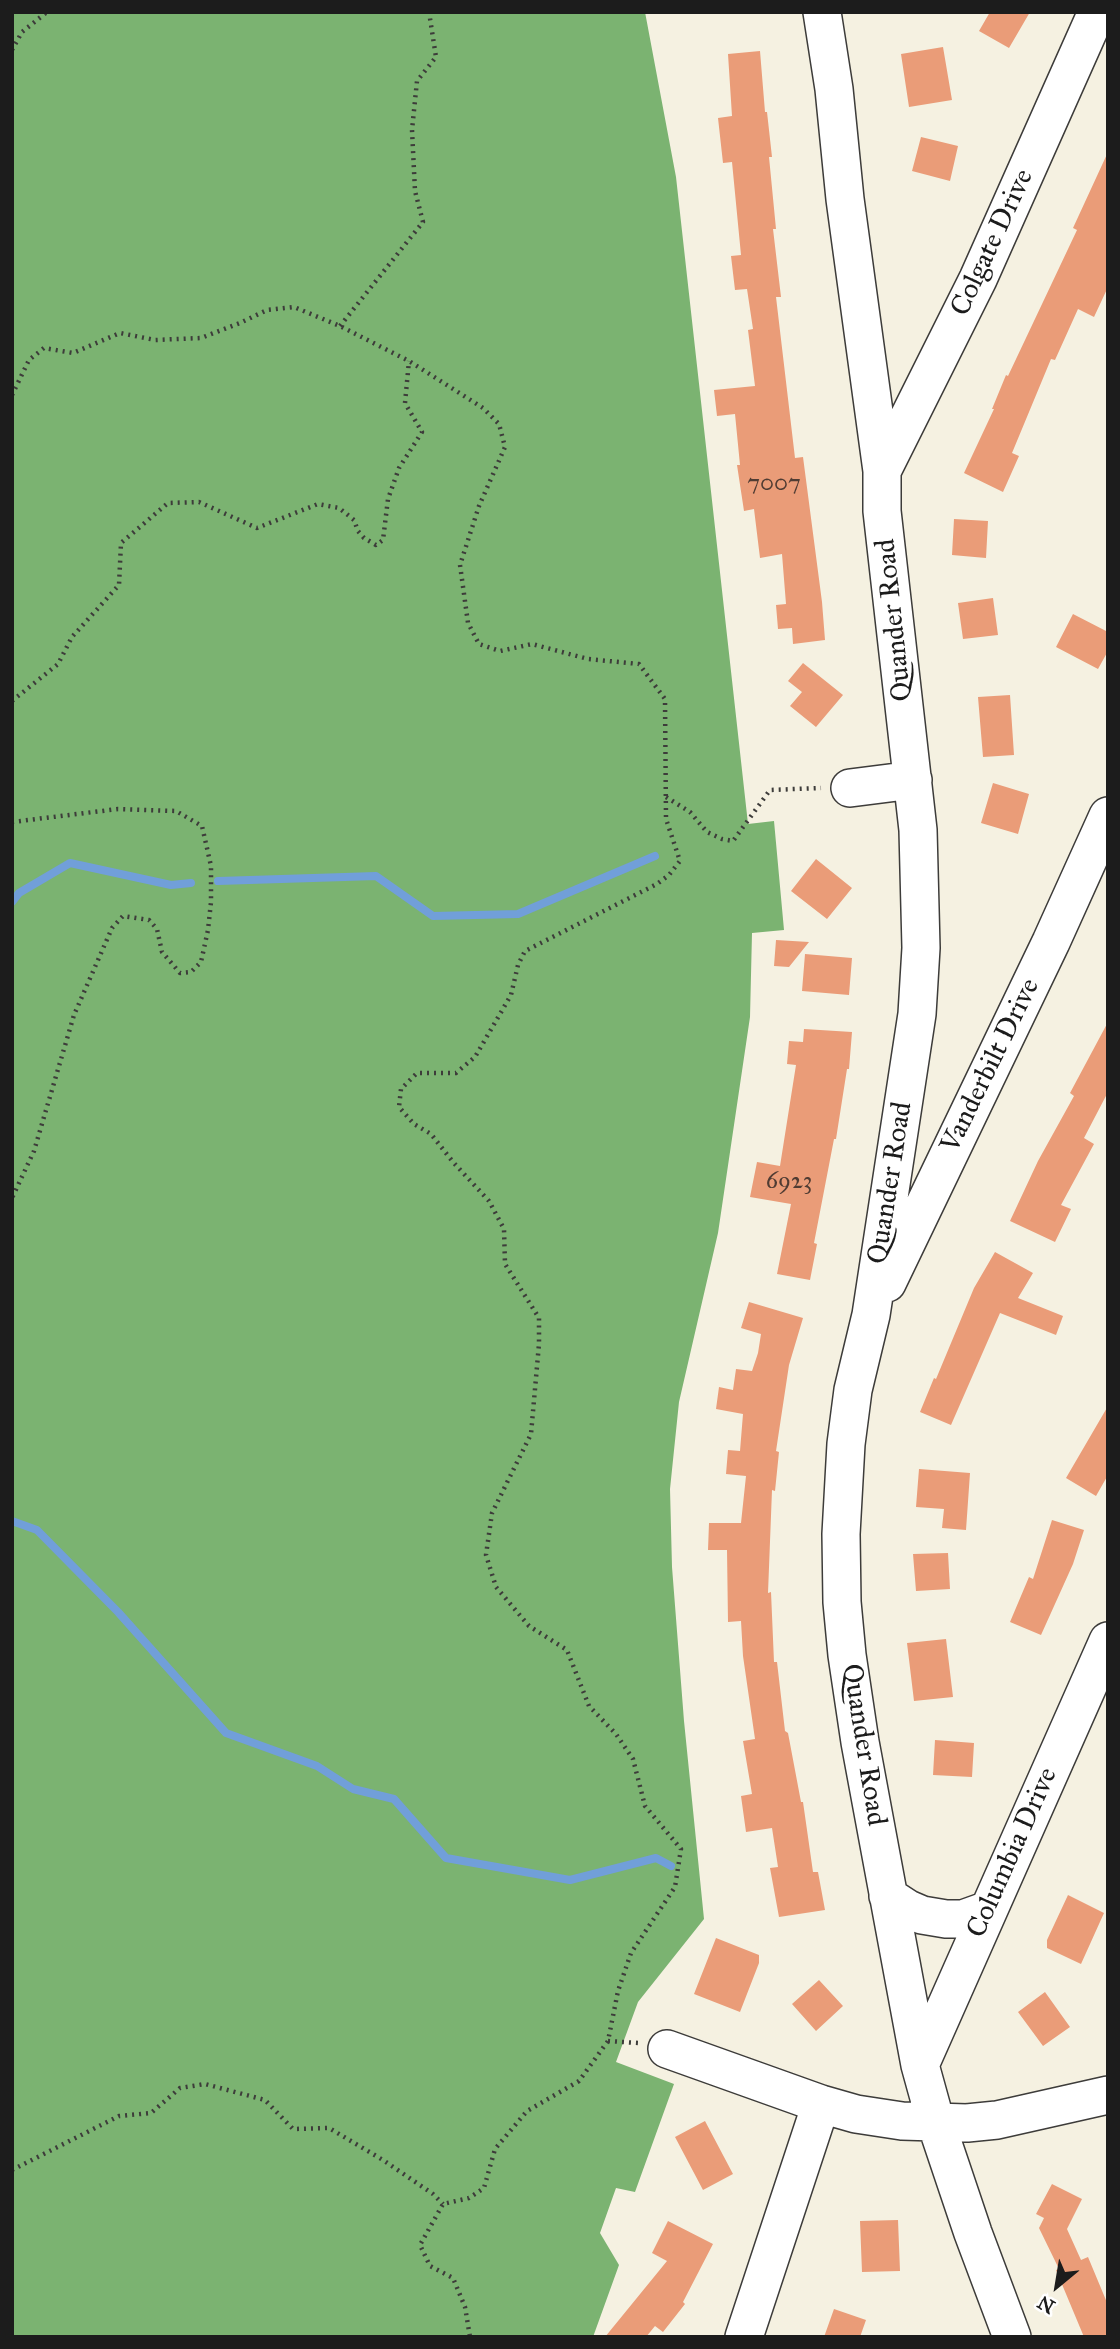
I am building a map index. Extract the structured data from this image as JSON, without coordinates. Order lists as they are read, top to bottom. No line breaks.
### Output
{"streets":{"street":["Colgate Drive","Quander Road","Vanderbilt Drive","Columbia Drive"]},"crossings":[["Colgate Drive","Quander Road"],["Quander Road","Vanderbilt Drive"],["Quander Road","Columbia Drive"]],"house_numbers":["7007","6923"],"north":"bottom left"}
